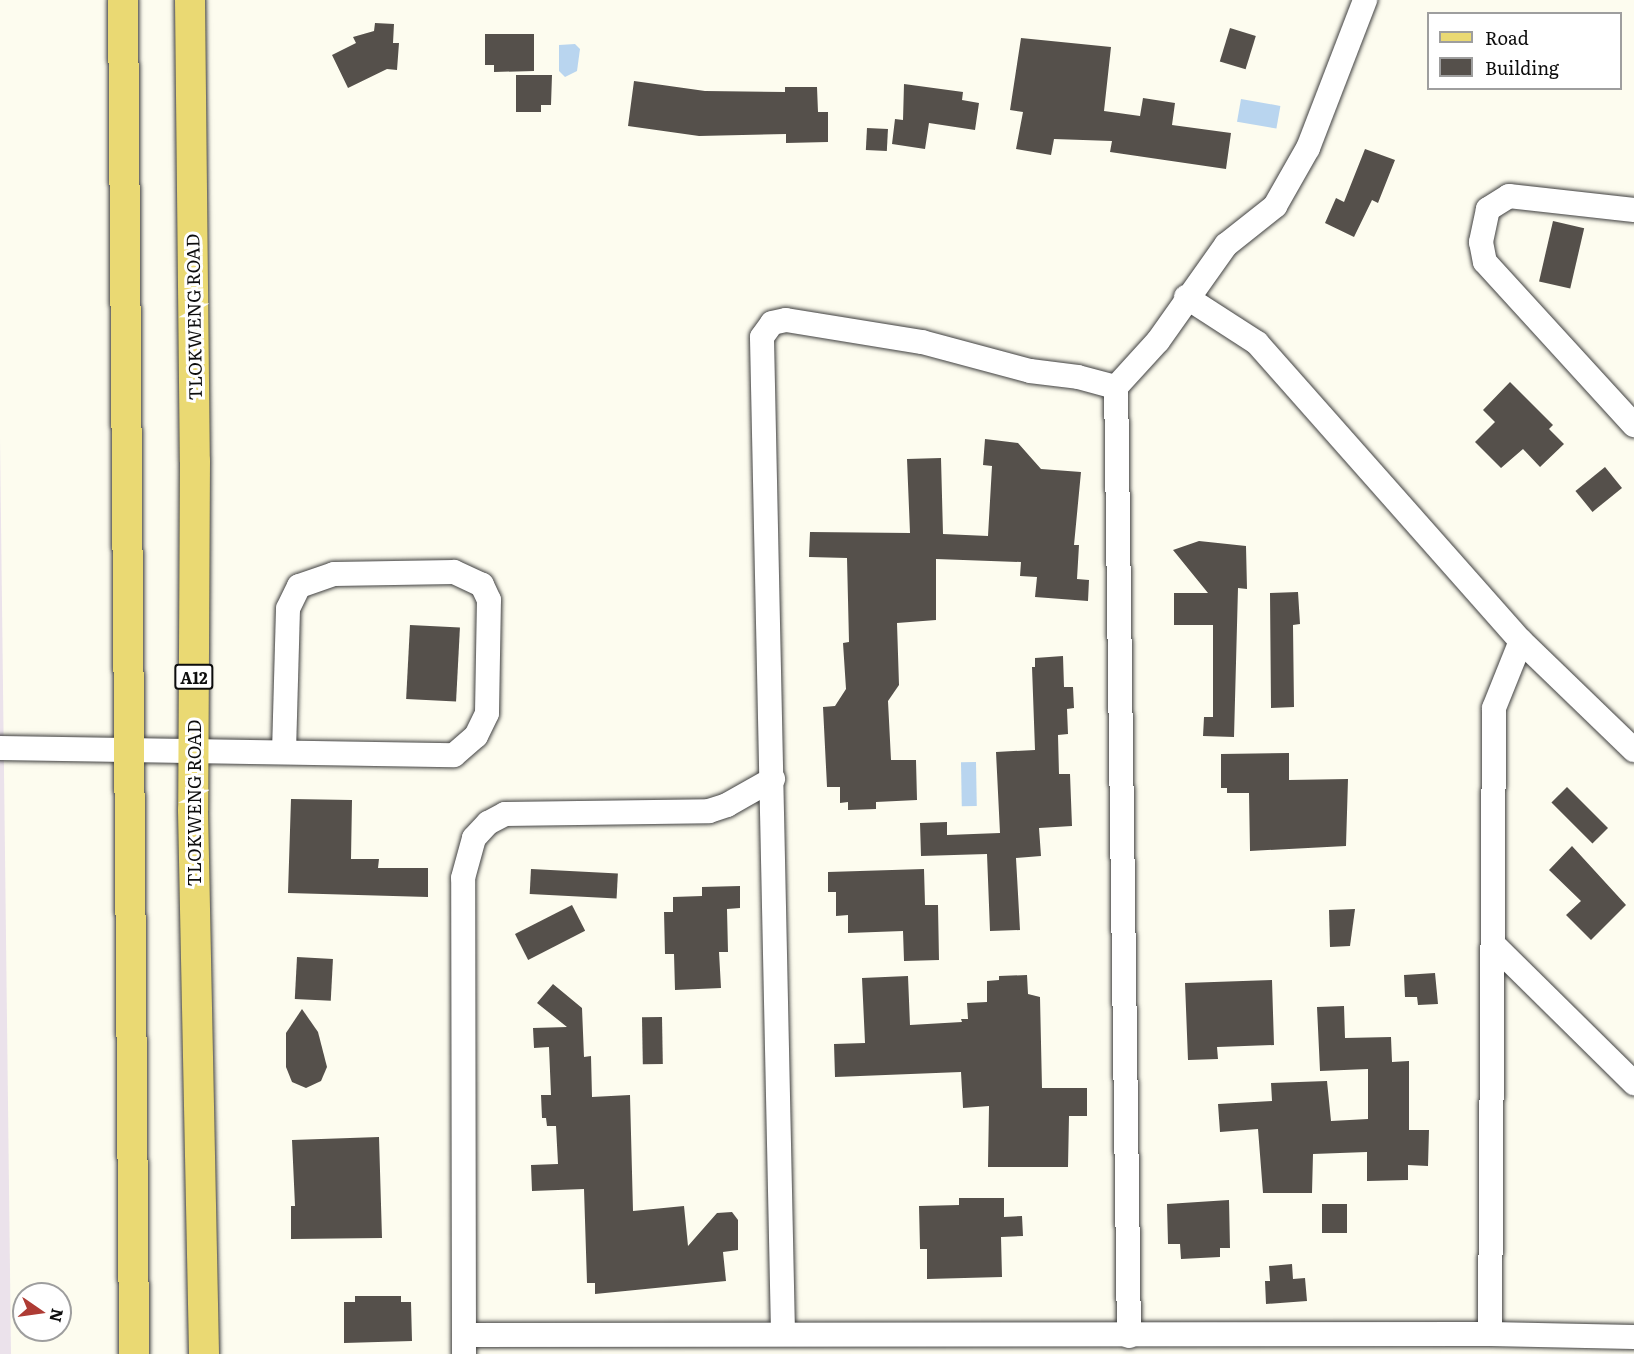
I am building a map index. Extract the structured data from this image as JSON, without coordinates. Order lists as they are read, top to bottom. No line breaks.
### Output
{"streets":{"main road":["TLOKWENG ROAD","A12"]},"legend":["Road","Building"],"north":"right"}
